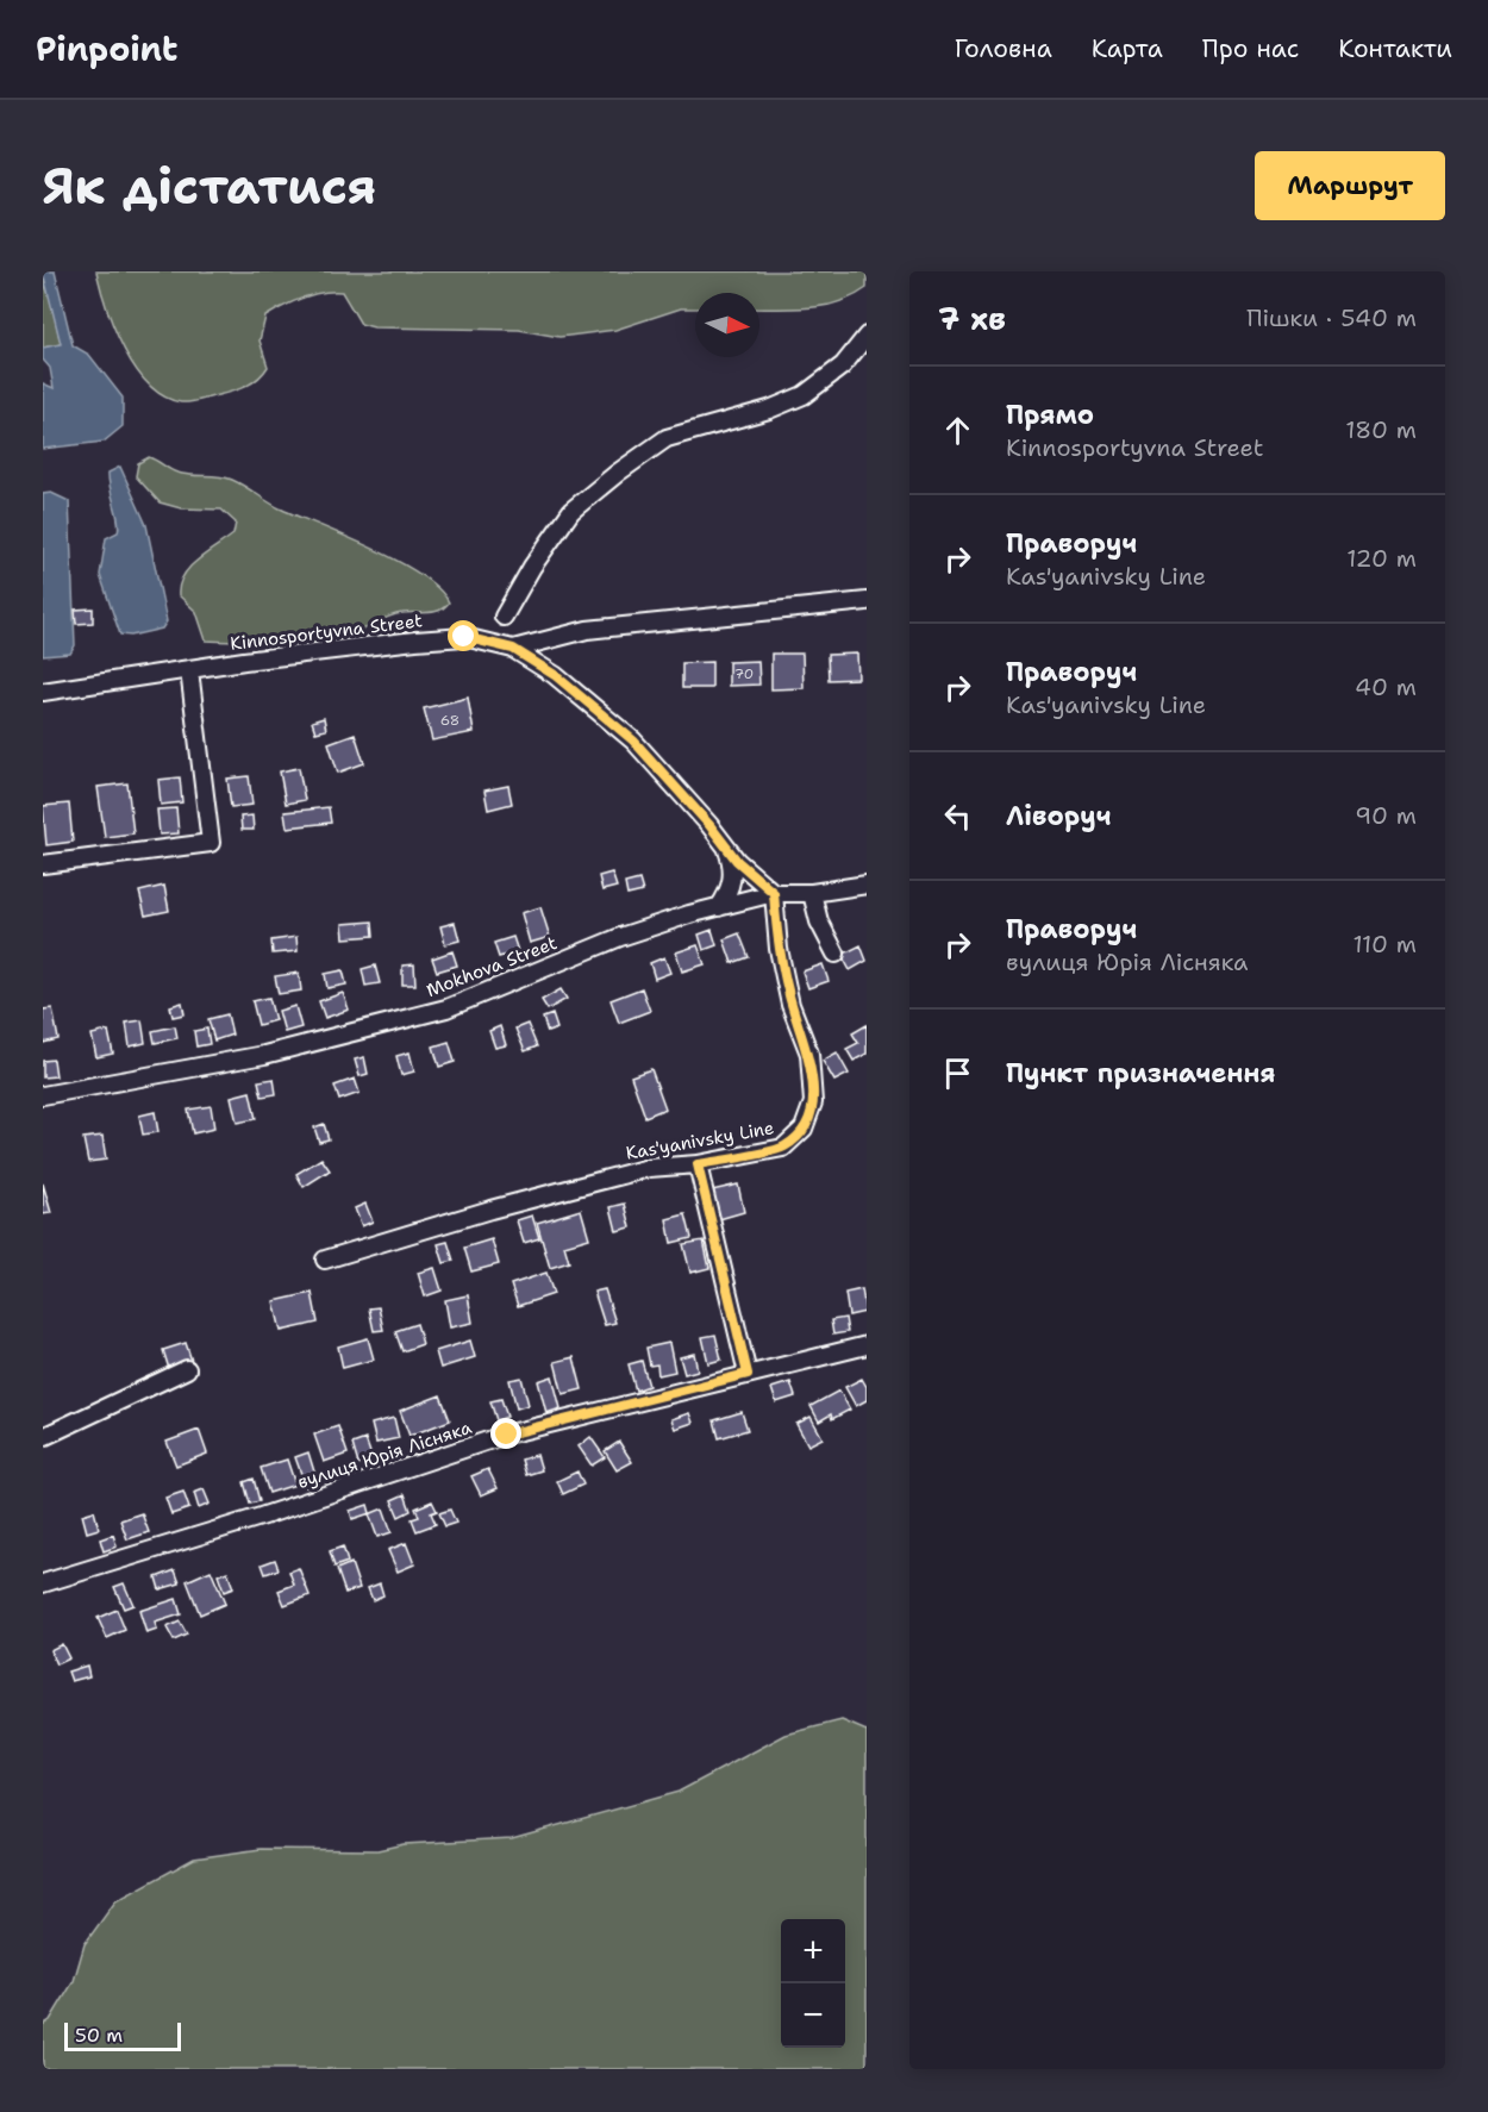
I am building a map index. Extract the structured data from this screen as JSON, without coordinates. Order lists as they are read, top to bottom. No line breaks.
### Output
{"streets":{"street":["Kinnosportyvna Street","Mokhova Street","Kas'yanivsky Line","вулиця Юрія Лісняка"]},"crossings":[["Kinnosportyvna Street","Mokhova Street"],["Kinnosportyvna Street","Kas'yanivsky Line"],["Mokhova Street","Kas'yanivsky Line"]],"house_numbers":["70","68"],"scale_bar":"50 m","north":"right","page":{"header":"Pinpoint","nav":["Головна","Карта","Про нас","Контакти"],"buttons":"Маршрут","title":"Як дістатися","heading":["7 хв","Пішки · 540 m"],"list":[["Прямо","Kinnosportyvna Street","180 m"],["Праворуч","Kas'yanivsky Line","120 m"],["Праворуч","Kas'yanivsky Line","40 m"],["Ліворуч","90 m"],["Праворуч","вулиця Юрія Лісняка","110 m"],"Пункт призначення"],"map_buttons":["+","−"],"scale":"50 m"}}
